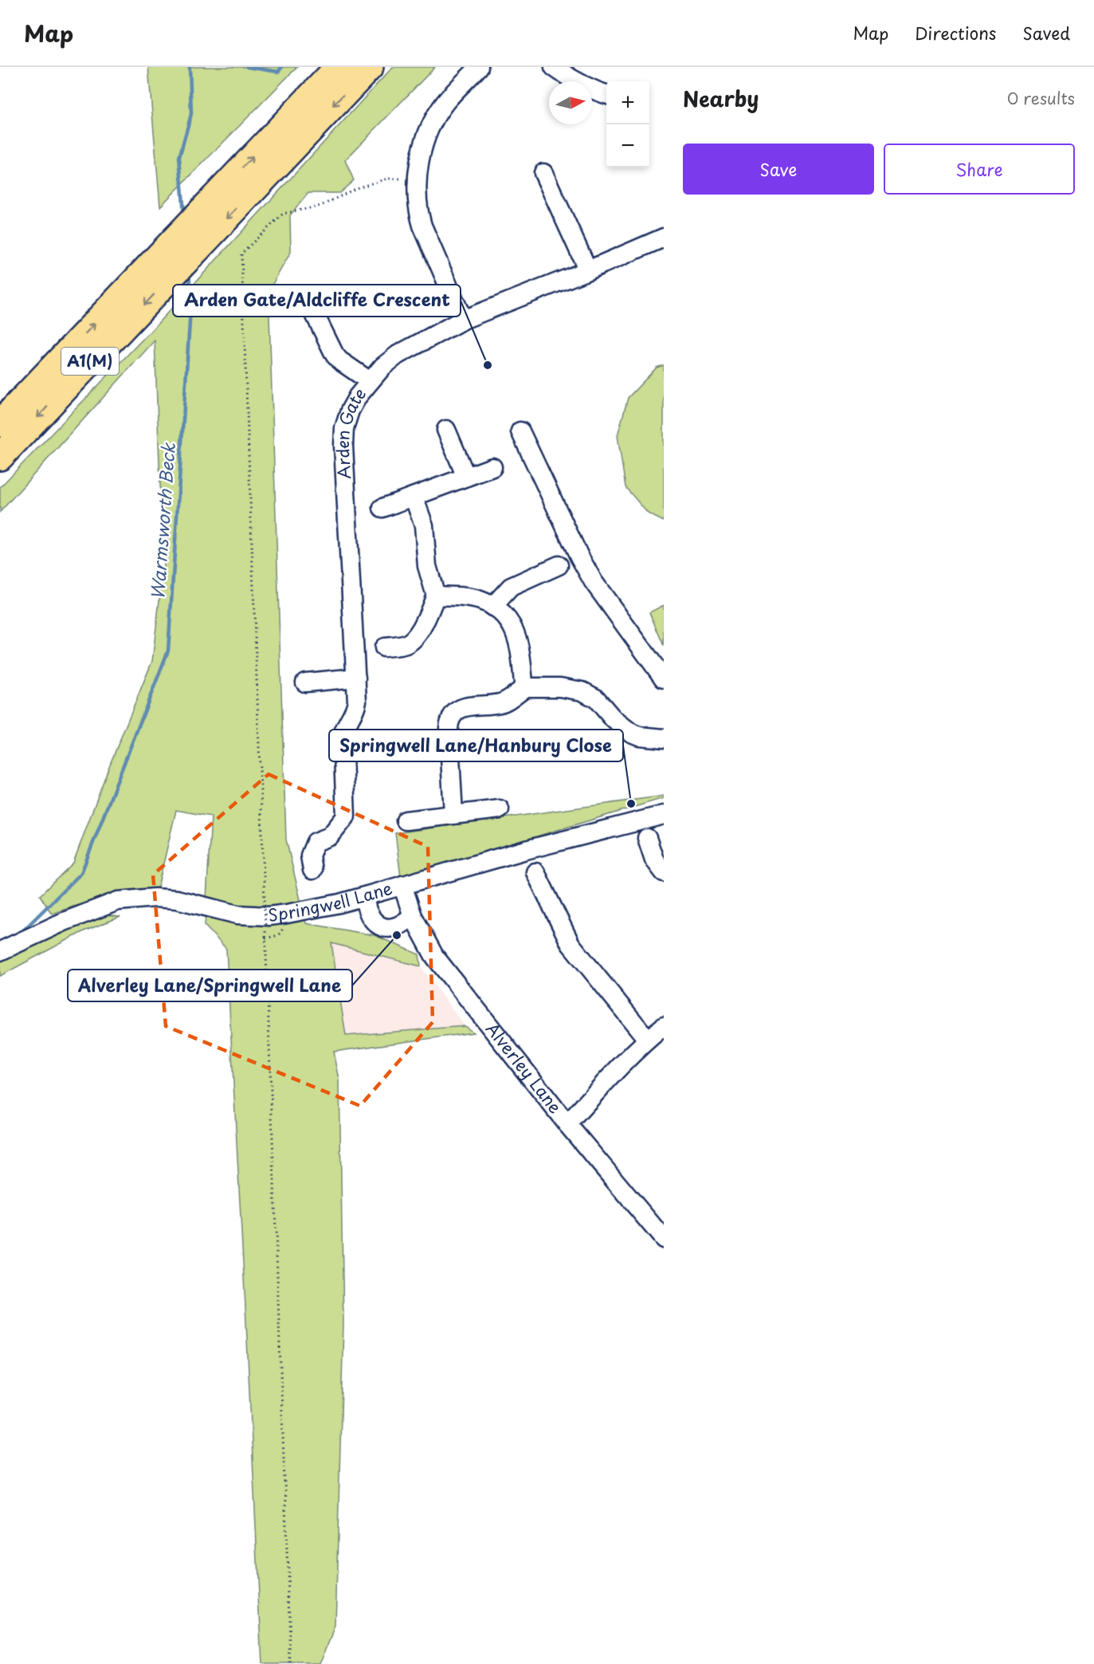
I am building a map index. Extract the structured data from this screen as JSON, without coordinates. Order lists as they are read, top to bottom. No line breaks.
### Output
{"streets":{"highway":["A1(M)"],"street":["Arden Gate","Springwell Lane","Alverley Lane"]},"crossings":[["Springwell Lane","Alverley Lane"]],"water":["Warmsworth Beck"],"places":["Arden Gate/Aldcliffe Crescent","Springwell Lane/Hanbury Close","Alverley Lane/Springwell Lane"],"north":"right","page":{"header":"Map","nav":["Map","Directions","Saved"],"heading":["Nearby","0 results"],"map_buttons":["+","−"],"buttons":["Save","Share"]}}
